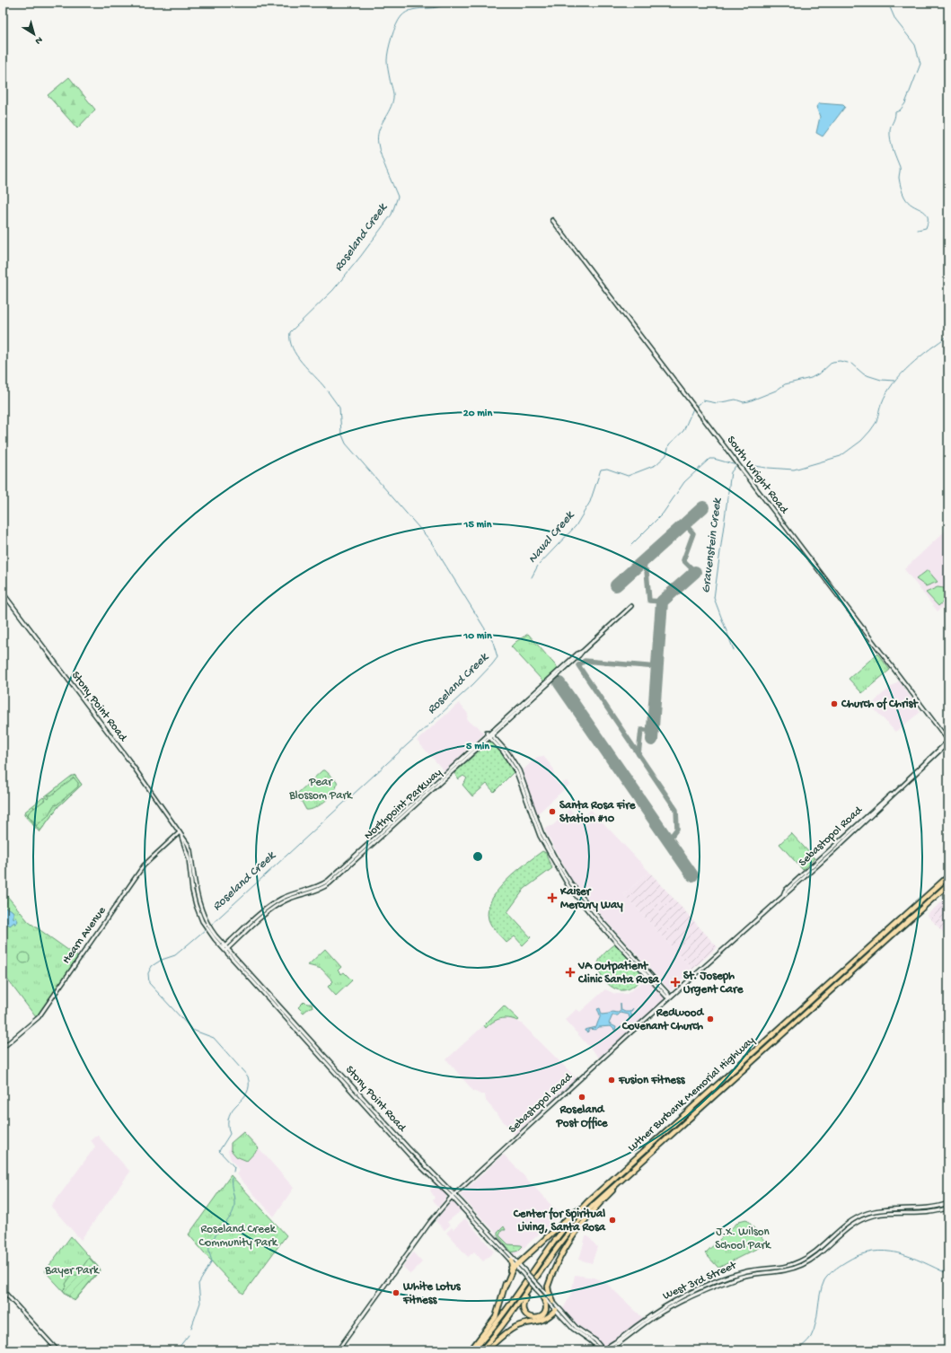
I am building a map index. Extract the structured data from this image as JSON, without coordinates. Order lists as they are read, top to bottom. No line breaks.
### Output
{"streets":{"highway":["Luther Burbank Memorial Highway"],"main road":["South Wright Road","Stony Point Road","Northpoint Parkway","Sebastopol Road","Hearn Avenue","West 3rd Street"]},"crossings":[["South Wright Road","Sebastopol Road"],["Stony Point Road","Northpoint Parkway"],["Stony Point Road","Sebastopol Road"],["Stony Point Road","Hearn Avenue"],["Stony Point Road","West 3rd Street"]],"water":["Roseland Creek","Naval Creek","Gravenstein Creek"],"parks":["Pear Blossom Park","Roseland Creek Community Park","J.X. Wilson School Park","Bayer Park"],"places":{"other":["Church of Christ","Santa Rosa Fire Station #10","Redwood Covenant Church","Fusion Fitness","Roseland Post Office","Center for Spiritual Living, Santa Rosa","White Lotus Fitness"],"health":["Kaiser Mercury Way","VA Outpatient Clinic Santa Rosa","St. Joseph Urgent Care"]},"north":"bottom right","rings":["20 min","15 min","10 min","5 min"]}
